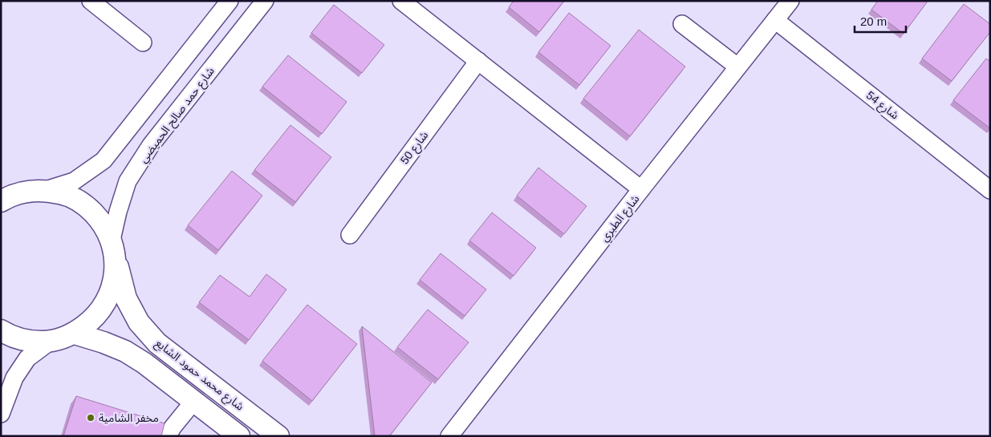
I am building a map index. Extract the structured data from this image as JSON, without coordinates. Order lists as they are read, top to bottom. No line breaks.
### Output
{"streets":{"main road":["شارع محمد حمود الشايع"],"street":["شارع 54","شارع حمد صالح الحميضي","شارع 50","شارع الطبري"]},"crossings":[["شارع 54","شارع الطبري"],["شارع حمد صالح الحميضي","شارع محمد حمود الشايع"]],"places":["مخفر الشامية"],"scale_bar":"20 m"}
